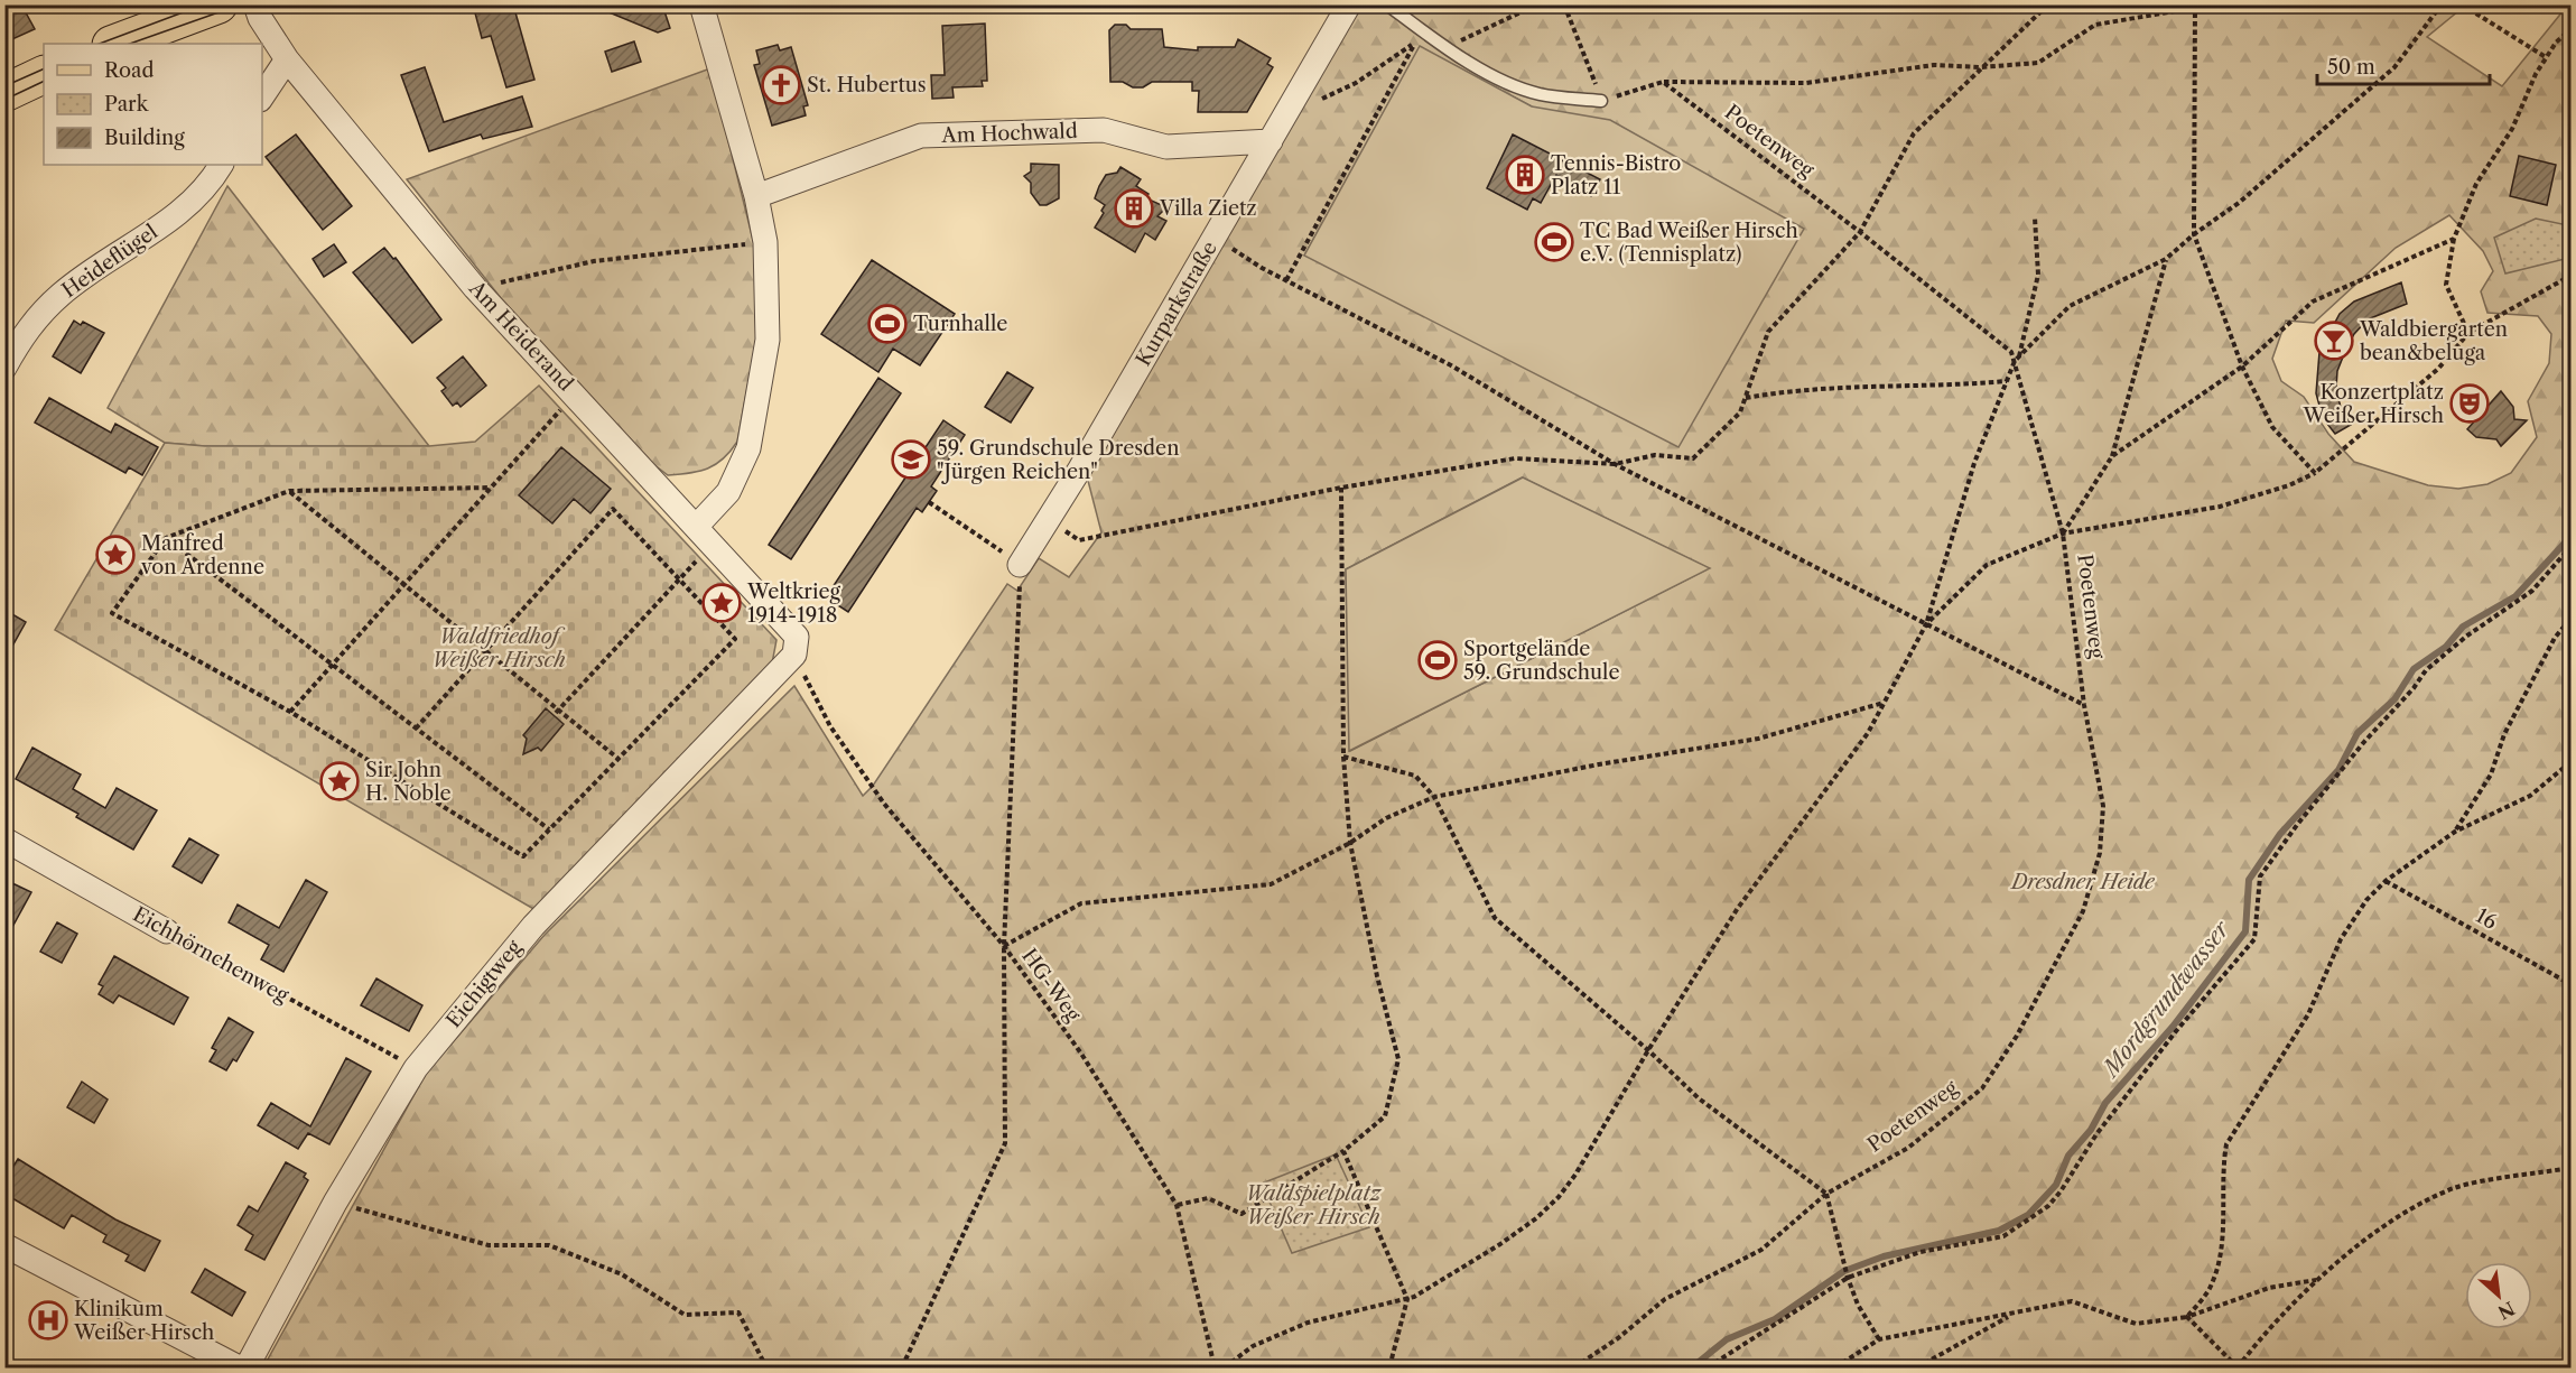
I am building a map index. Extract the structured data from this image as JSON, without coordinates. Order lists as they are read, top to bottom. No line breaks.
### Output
{"streets":{"street":["Am Hochwald","Heideflügel","Kurparkstraße","Am Heiderand","Eichhörnchenweg","Eichigtweg"],"path":["Poetenweg","16","HG-Weg"]},"crossings":[["Am Hochwald","Kurparkstraße"],["Am Heiderand","Eichigtweg"],["Am Heiderand","HG-Weg"],["Eichhörnchenweg","Eichigtweg"],["Eichigtweg","HG-Weg"]],"water":["Mordgrundwasser"],"parks":["Waldfriedhof Weißer Hirsch","Dresdner Heide","Waldspielplatz Weißer Hirsch"],"places":{"church":["St. Hubertus"],"building":["Tennis-Bistro Platz 11","Villa Zietz"],"sports":["TC Bad Weißer Hirsch e.V. (Tennisplatz)","Turnhalle","Sportgelände 59. Grundschule"],"bar":["Waldbiergarten bean&beluga"],"theatre":["Konzertplatz Weißer Hirsch"],"school or university":["59. Grundschule Dresden \"Jürgen Reichen\""],"place":["Manfred von Ardenne","Weltkrieg 1914-1918","Sir John H. Noble"],"hospital":["Klinikum Weißer Hirsch"]},"legend":["Road","Park","Building"],"scale_bar":"50 m","north":"bottom right"}
